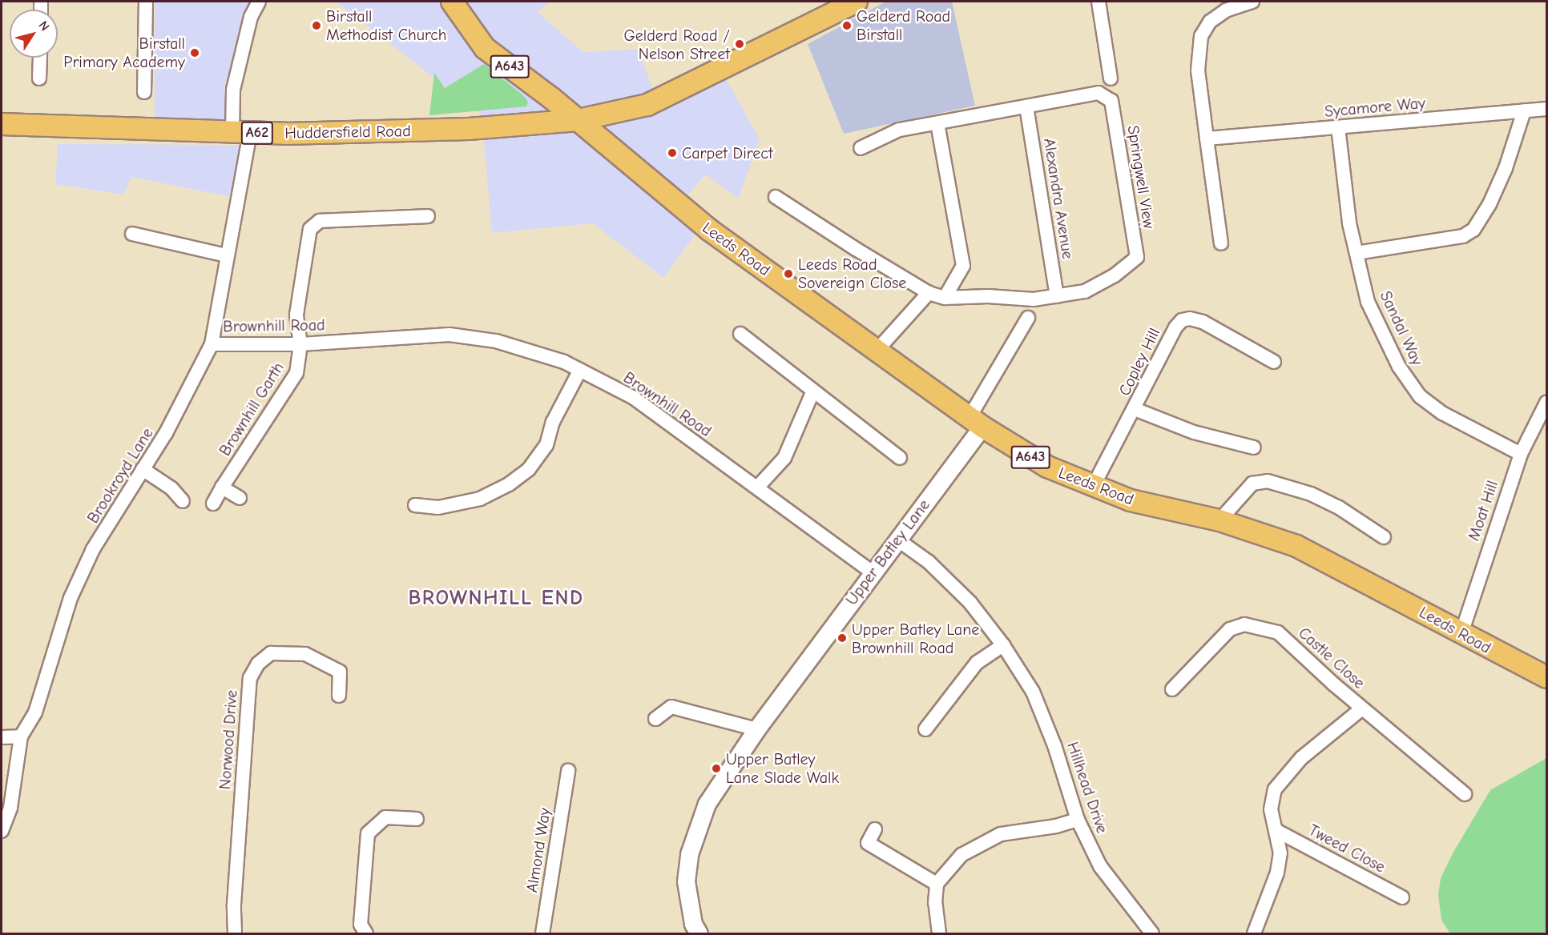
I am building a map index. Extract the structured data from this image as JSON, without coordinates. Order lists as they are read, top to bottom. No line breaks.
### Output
{"streets":{"main road":["A643","Huddersfield Road","A62","Leeds Road"],"street":["Sycamore Way","Springwell View","Alexandra Avenue","Brownhill Road","Sandal Way","Copley Hill","Brownhill Garth","Brookroyd Lane","Moat Hill","Upper Batley Lane","Castle Close","Norwood Drive","Hillhead Drive","Tweed Close","Almond Way"]},"crossings":[["A643","Huddersfield Road"],["A643","A62"],["A643","Leeds Road"],["Sycamore Way","Sandal Way"],["Huddersfield Road","A62"],["Huddersfield Road","Leeds Road"],["Huddersfield Road","Brookroyd Lane"],["A62","Leeds Road"],["Springwell View","Alexandra Avenue"],["Leeds Road","Copley Hill"],["Leeds Road","Moat Hill"],["Leeds Road","Upper Batley Lane"],["Brownhill Road","Brownhill Garth"],["Brownhill Road","Brookroyd Lane"],["Brownhill Road","Upper Batley Lane"],["Sandal Way","Moat Hill"],["Upper Batley Lane","Hillhead Drive"]],"districts":["BROWNHILL END"],"places":["Birstall Methodist Church","Gelderd Road Birstall","Gelderd Road / Nelson Street","Birstall Primary Academy","Carpet Direct","Leeds Road Sovereign Close","Upper Batley Lane Brownhill Road","Upper Batley Lane Slade Walk"],"north":"top right"}
